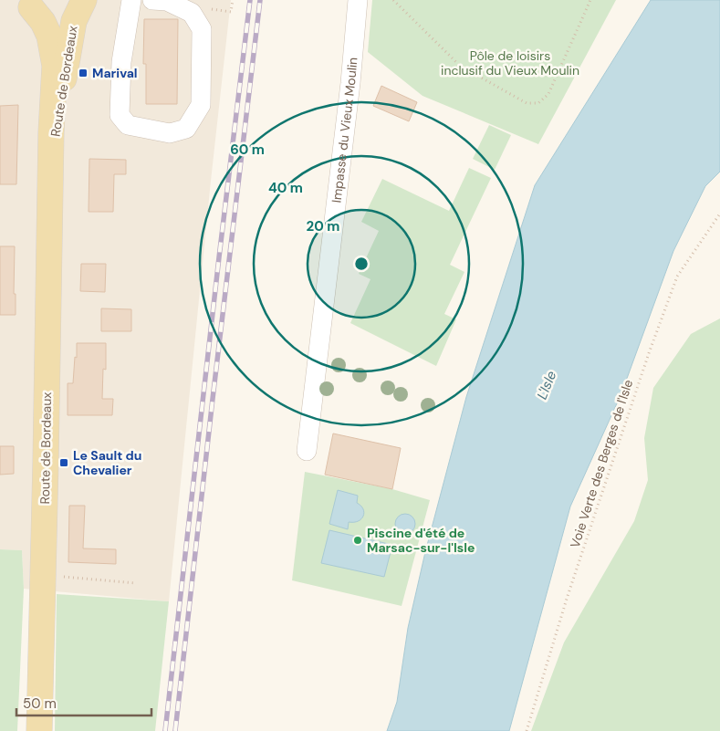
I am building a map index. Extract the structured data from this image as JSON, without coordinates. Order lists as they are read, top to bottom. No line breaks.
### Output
{"streets":{"main road":["Route de Bordeaux"],"street":["Impasse du Vieux Moulin"],"path":["Voie Verte des Berges de l'Isle"]},"water":["L'Isle"],"parks":["Pôle de loisirs inclusif du Vieux Moulin"],"places":{"transit":["Marival","Le Sault du Chevalier"],"other":["Piscine d'été de Marsac-sur-l'Isle"]},"scale_bar":"50 m","rings":["60 m","40 m","20 m"]}
